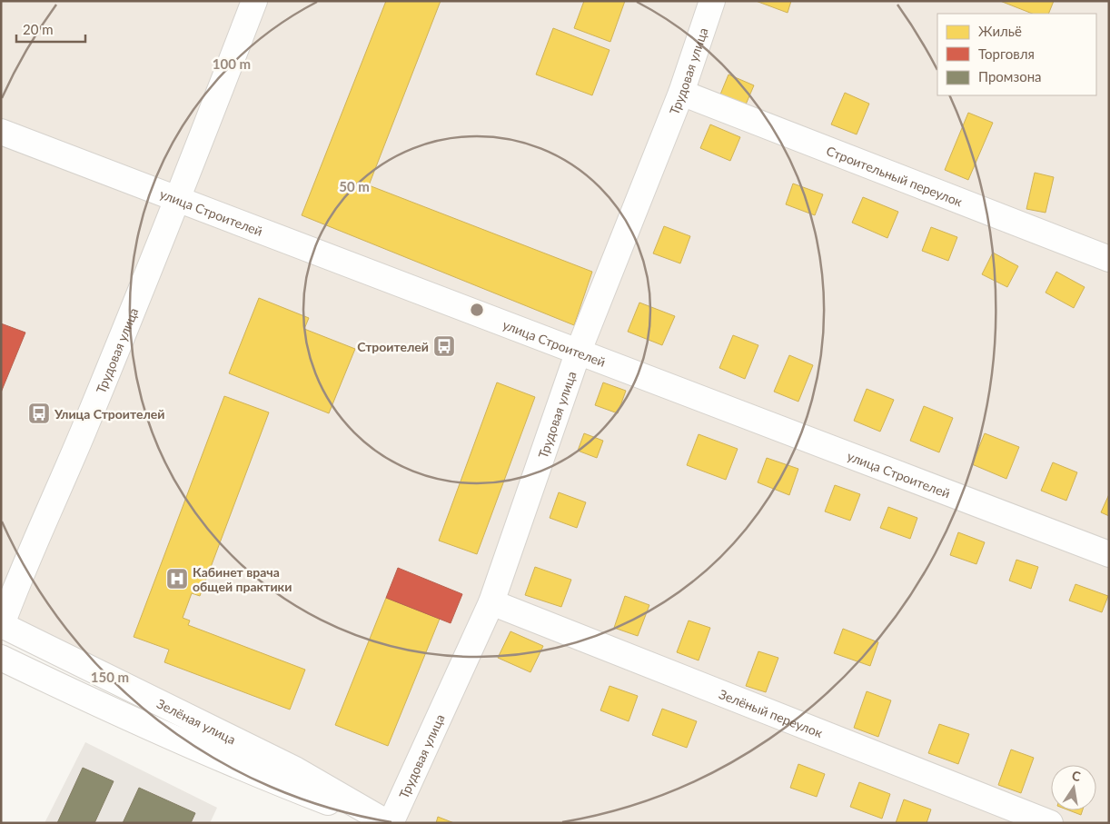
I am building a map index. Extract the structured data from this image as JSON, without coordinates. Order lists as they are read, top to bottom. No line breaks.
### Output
{"streets":{"street":["Трудовая улица","Строительный переулок","улица Строителей","Зелёный переулок","Зелёная улица"]},"crossings":[["Трудовая улица","Строительный переулок"],["Трудовая улица","улица Строителей"],["Трудовая улица","Зелёный переулок"],["Трудовая улица","Зелёная улица"]],"places":{"bus stop":["Строителей","Улица Строителей"],"hospital":["Кабинет врача общей практики"]},"legend":["Жильё","Торговля","Промзона"],"scale_bar":"20 m","north":"top","rings":["100 m","50 m","150 m"]}
